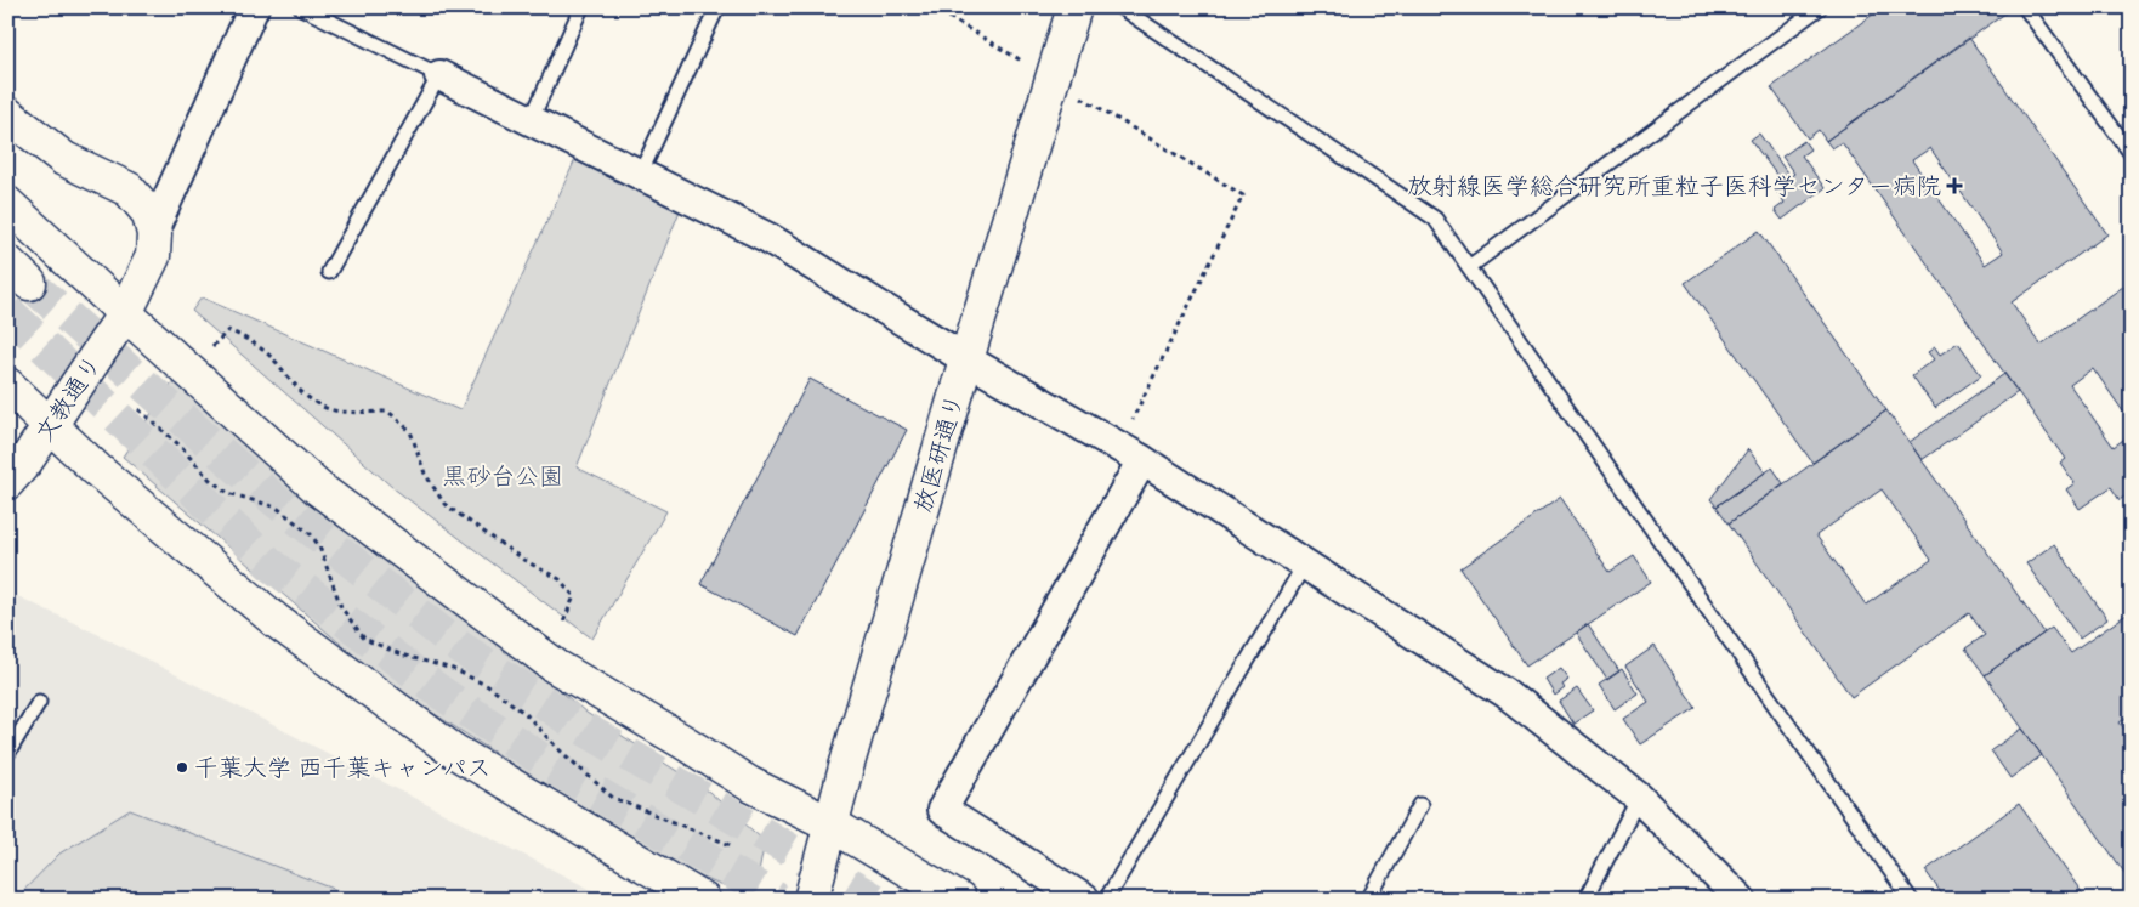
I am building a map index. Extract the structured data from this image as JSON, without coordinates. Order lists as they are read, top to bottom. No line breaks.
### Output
{"streets":{"street":["文教通り","放医研通り"]},"parks":["黒砂台公園"],"places":{"health":["放射線医学総合研究所重粒子医科学センター病院"],"other":["千葉大学 西千葉キャンパス"]}}
